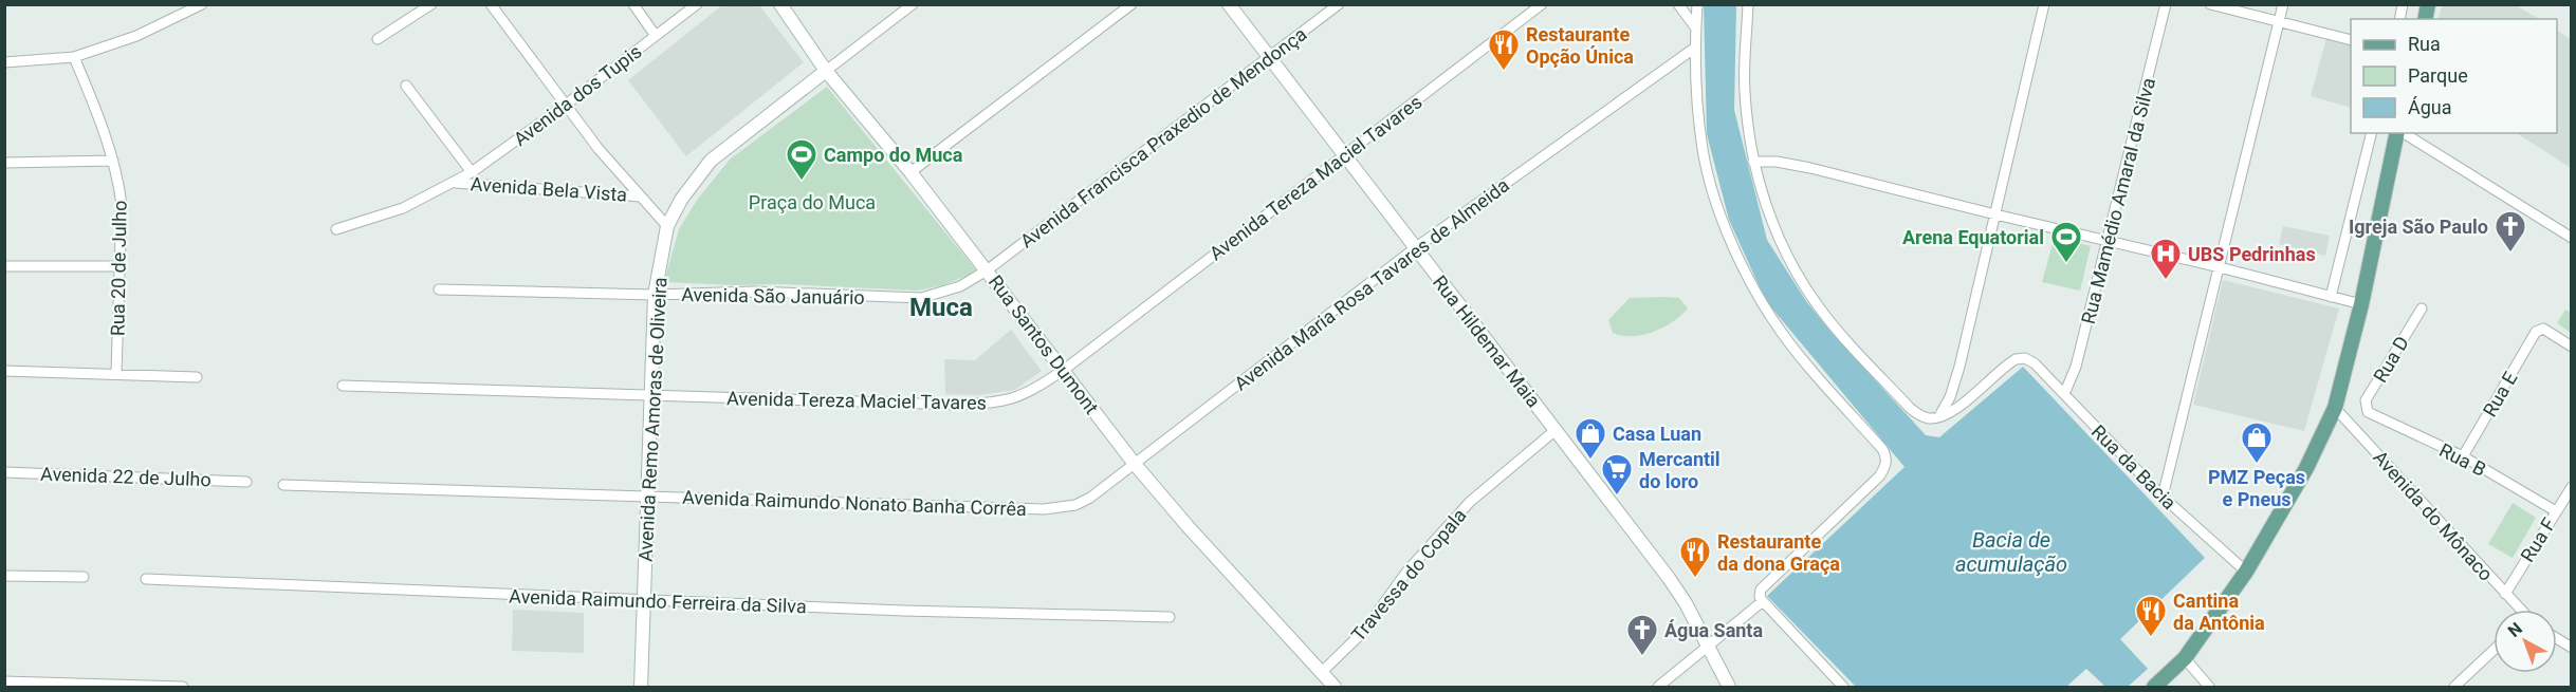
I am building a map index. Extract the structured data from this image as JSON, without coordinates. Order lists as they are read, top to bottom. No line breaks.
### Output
{"streets":{"main road":["Rua Hildemar Maia","Rua Santos Dumont","Avenida Remo Amoras de Oliveira"],"street":["Avenida dos Tupis","Avenida Francisca Praxedio de Mendonça","Avenida Tereza Maciel Tavares","Avenida Bela Vista","Rua Mamédio Amaral da Silva","Rua 20 de Julho","Avenida Maria Rosa Tavares de Almeida","Avenida São Januário","Rua D","Rua E","Rua B","Rua da Bacia","Avenida 22 de Julho","Avenida Raimundo Nonato Banha Corrêa","Avenida do Mônaco","Rua F","Travessa do Copala","Avenida Raimundo Ferreira da Silva"]},"crossings":[["Avenida dos Tupis","Avenida Bela Vista"],["Avenida Francisca Praxedio de Mendonça","Avenida São Januário"],["Avenida Francisca Praxedio de Mendonça","Rua Hildemar Maia"],["Avenida Francisca Praxedio de Mendonça","Rua Santos Dumont"],["Avenida Tereza Maciel Tavares","Rua Hildemar Maia"],["Avenida Tereza Maciel Tavares","Rua Santos Dumont"],["Avenida Tereza Maciel Tavares","Avenida Remo Amoras de Oliveira"],["Rua Mamédio Amaral da Silva","Rua da Bacia"],["Avenida Maria Rosa Tavares de Almeida","Rua Hildemar Maia"],["Avenida Maria Rosa Tavares de Almeida","Rua Santos Dumont"],["Avenida Maria Rosa Tavares de Almeida","Avenida Raimundo Nonato Banha Corrêa"],["Avenida São Januário","Rua Santos Dumont"],["Avenida São Januário","Avenida Remo Amoras de Oliveira"],["Rua Hildemar Maia","Travessa do Copala"],["Rua Santos Dumont","Avenida Remo Amoras de Oliveira"],["Rua Santos Dumont","Travessa do Copala"],["Rua D","Rua B"],["Rua E","Rua B"],["Avenida Remo Amoras de Oliveira","Avenida Raimundo Nonato Banha Corrêa"],["Avenida Remo Amoras de Oliveira","Avenida Raimundo Ferreira da Silva"],["Rua B","Rua F"],["Avenida do Mônaco","Rua F"]],"districts":["Muca"],"water":["Bacia de acumulação"],"parks":["Praça do Muca"],"places":{"restaurant":["Restaurante Opção Única","Restaurante da dona Graça","Cantina da Antônia"],"sports":["Campo do Muca","Arena Equatorial"],"church":["Igreja São Paulo","Água Santa"],"hospital":["UBS Pedrinhas"],"shop":["Casa Luan","PMZ Peças e Pneus"],"supermarket":["Mercantil do loro"]},"legend":["Rua","Parque","Água"],"north":"top left"}
